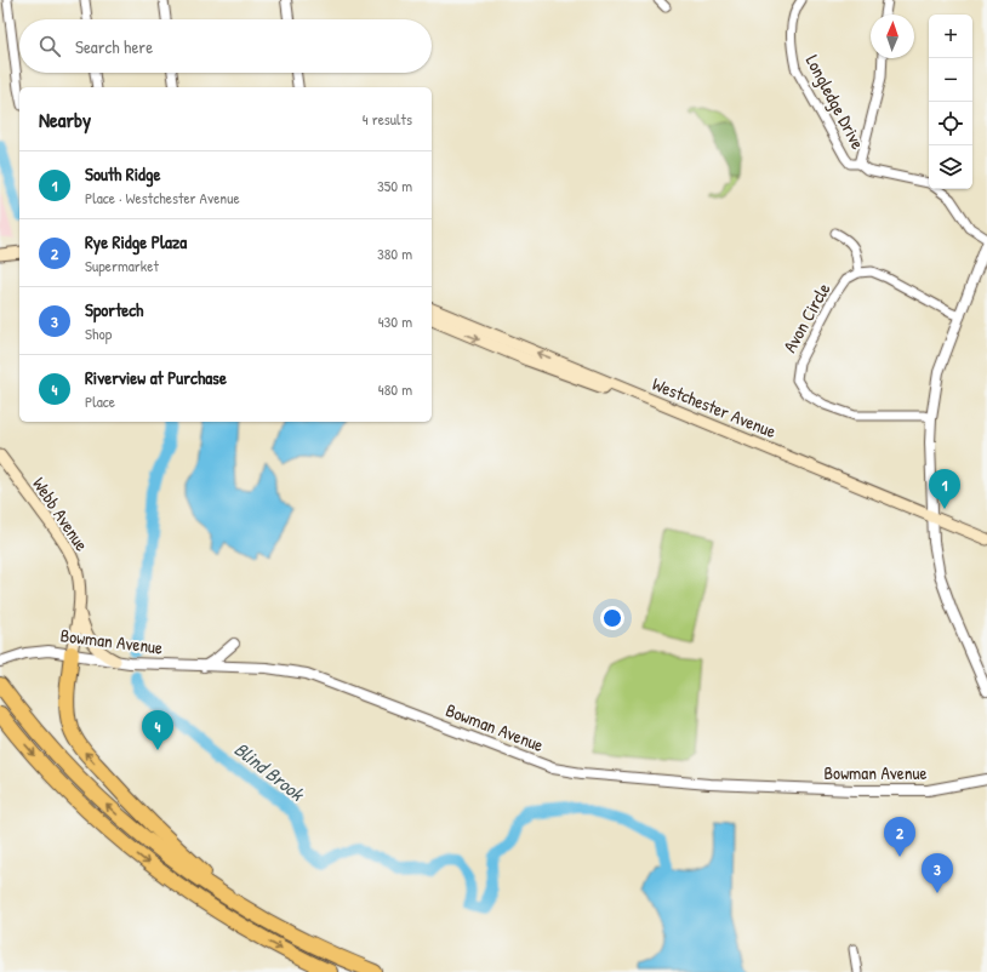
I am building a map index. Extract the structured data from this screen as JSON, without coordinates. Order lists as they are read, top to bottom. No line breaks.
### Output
{"streets":{"main road":["Westchester Avenue","Webb Avenue"],"street":["Longledge Drive","Avon Circle","Bowman Avenue"]},"crossings":[["Webb Avenue","Bowman Avenue"]],"water":["Blind Brook"],"north":"top","page":{"map_buttons":["+","−"],"search":"Search here","heading":["Nearby","4 results"],"list":[{"mark":"1","name":"South Ridge","note":"Place · Westchester Avenue","value":"350 m"},{"mark":"2","name":"Rye Ridge Plaza","note":"Supermarket","value":"380 m"},{"mark":"3","name":"Sportech","note":"Shop","value":"430 m"},{"mark":"4","name":"Riverview at Purchase","note":"Place","value":"480 m"}],"pins":["1","4","2","3"]}}
